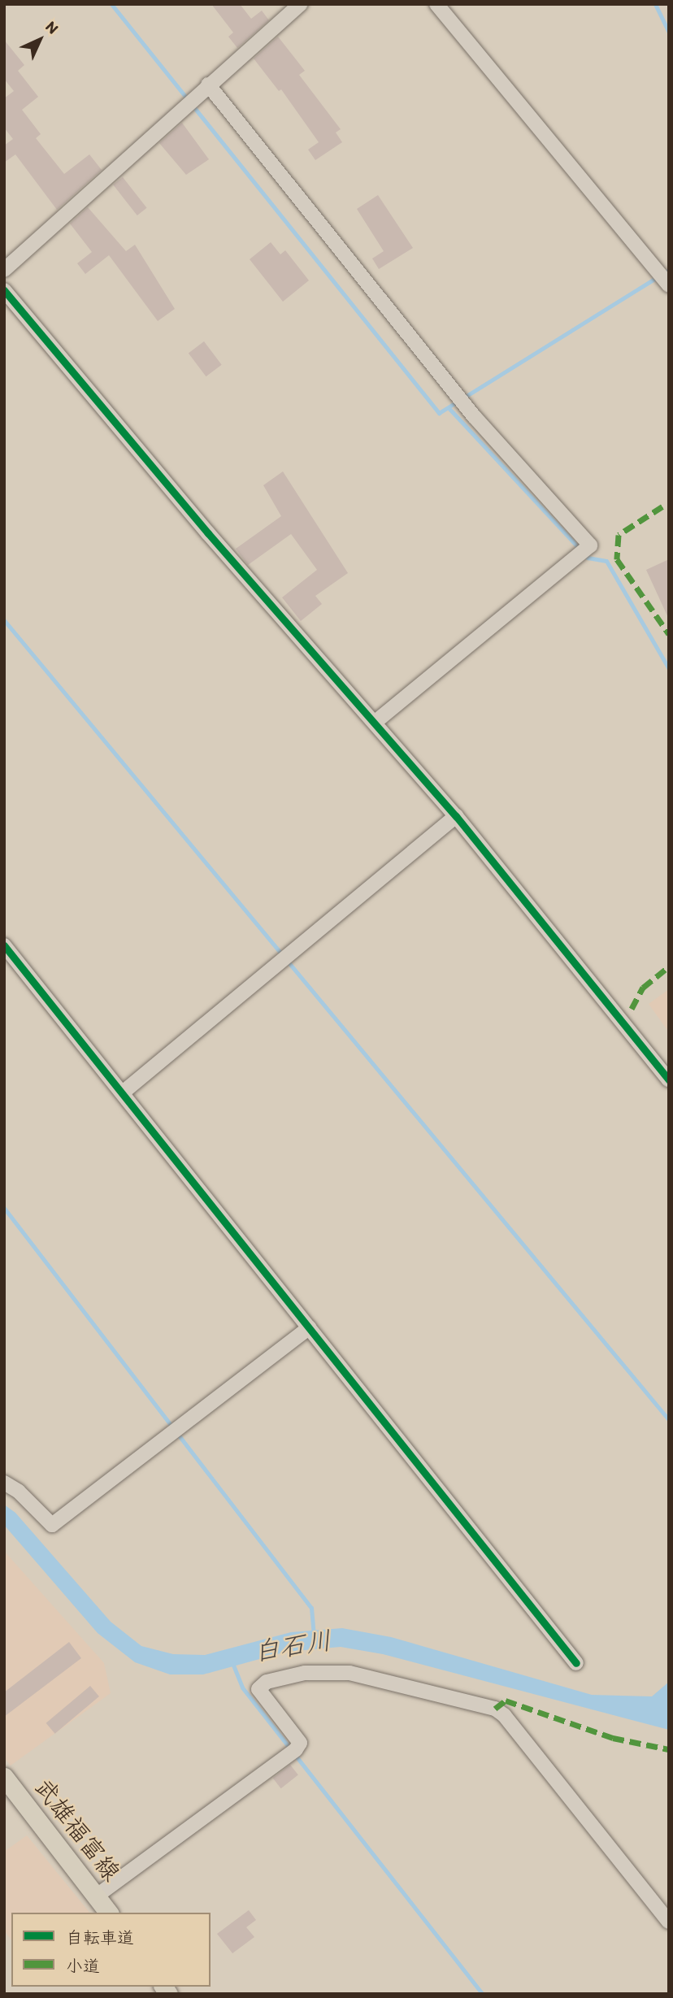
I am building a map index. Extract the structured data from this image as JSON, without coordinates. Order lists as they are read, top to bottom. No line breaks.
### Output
{"streets":{"main road":["武雄福富線"]},"water":["白石川"],"legend":["自転車道","小道"],"north":"top right"}
